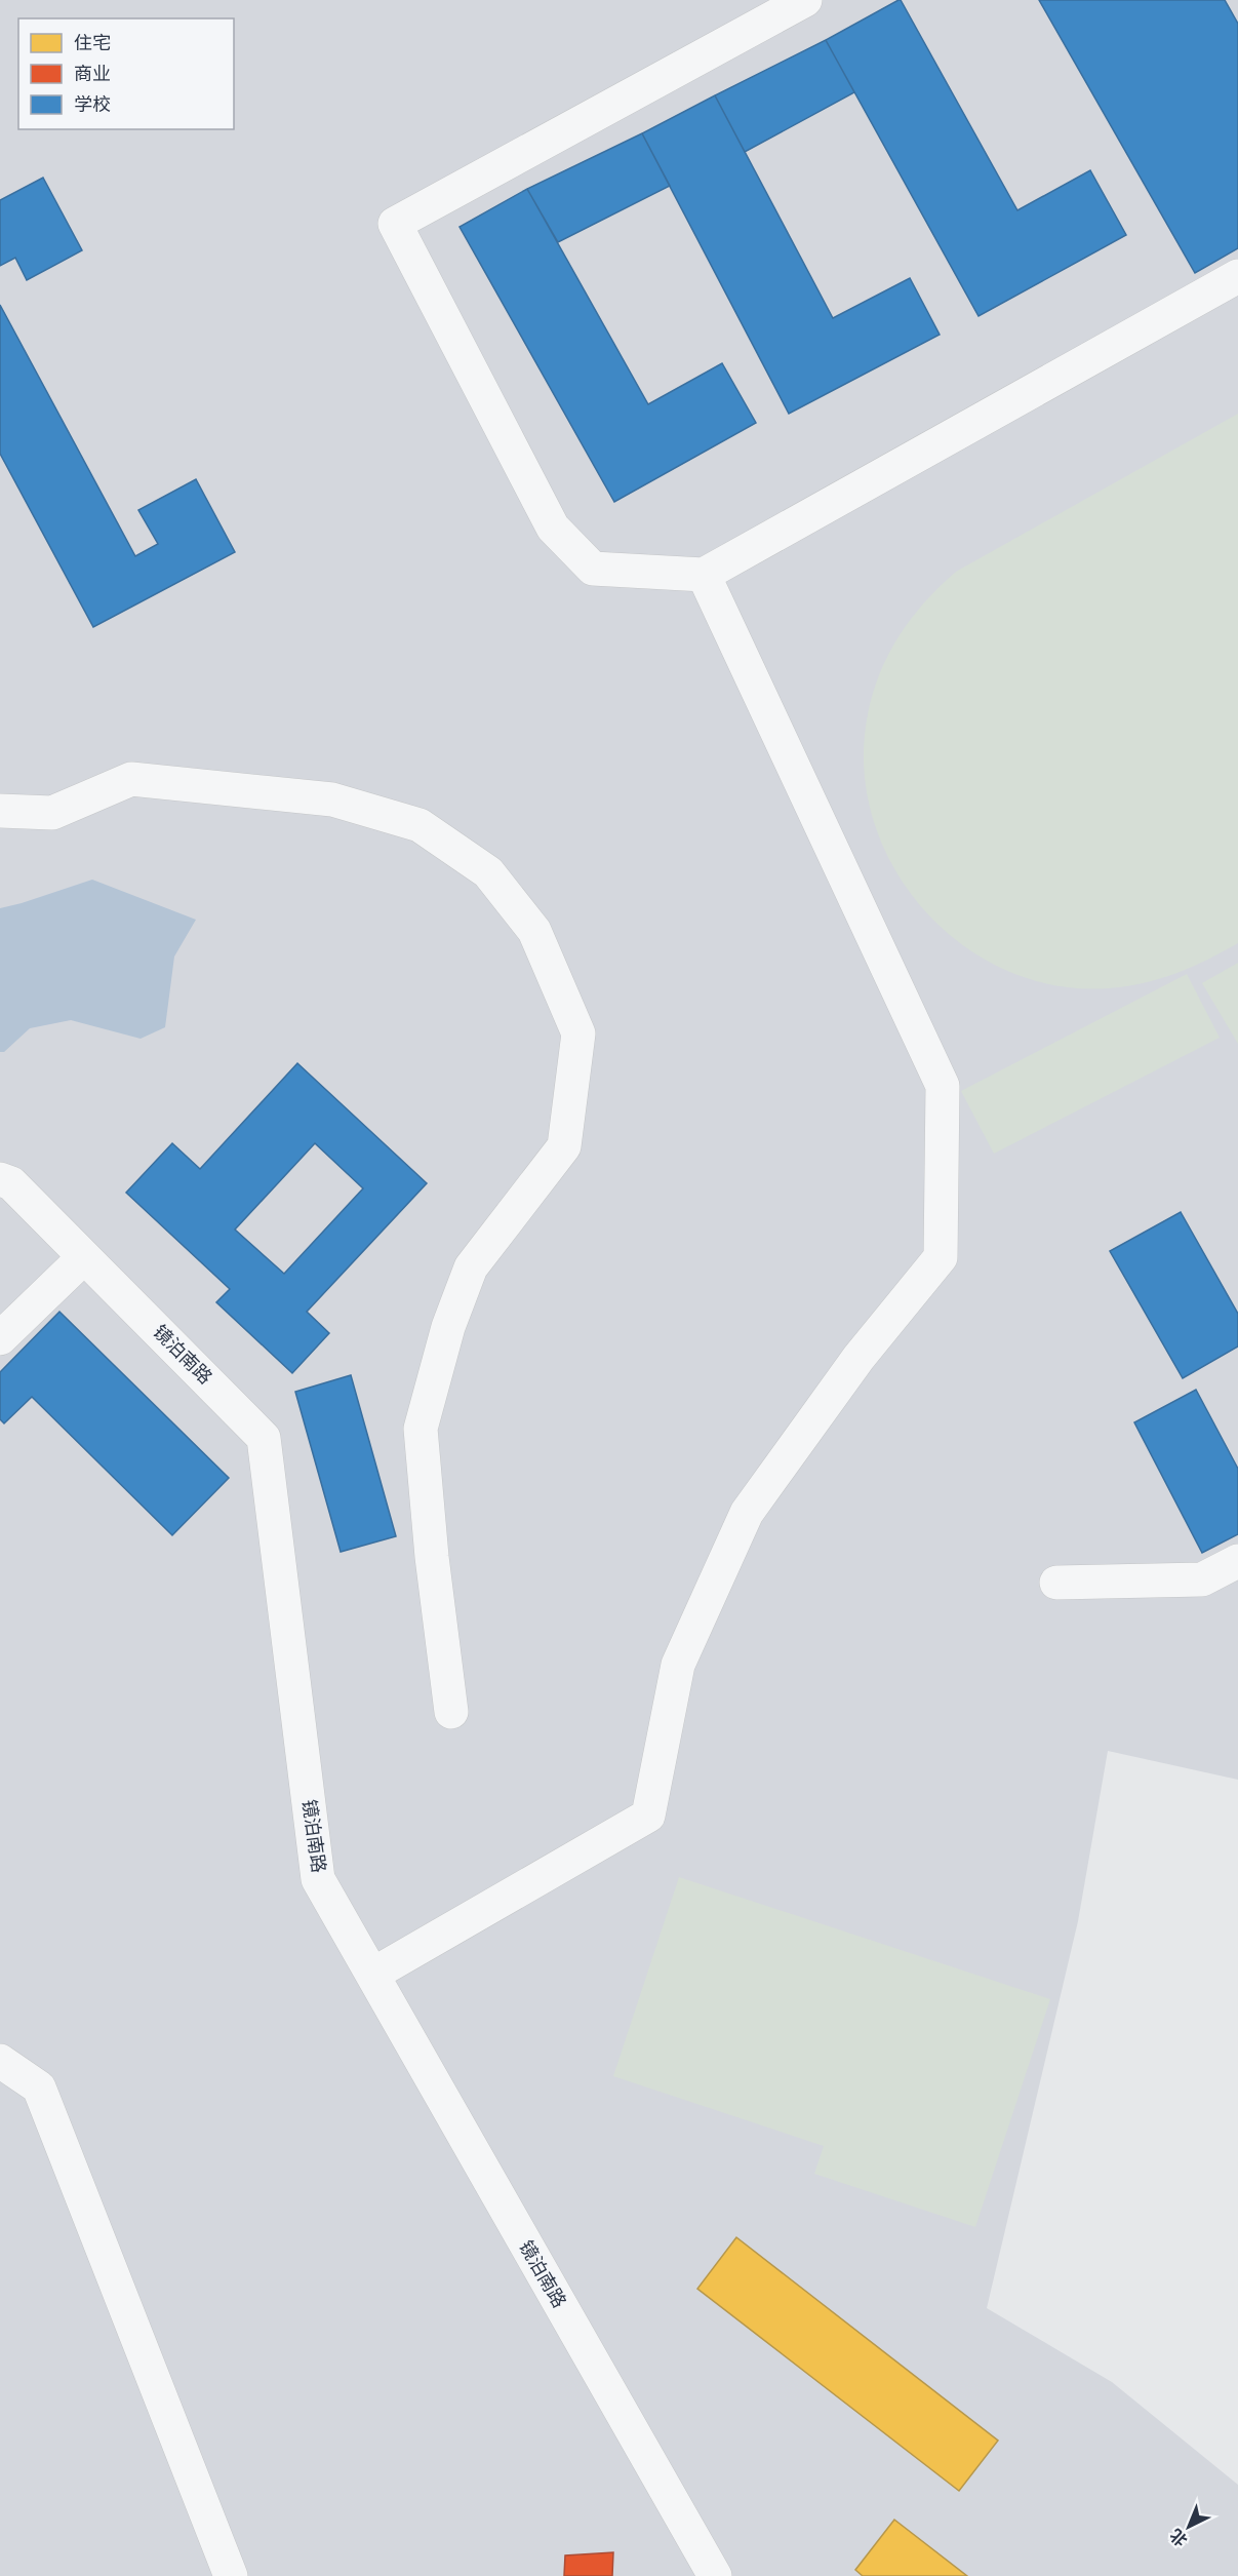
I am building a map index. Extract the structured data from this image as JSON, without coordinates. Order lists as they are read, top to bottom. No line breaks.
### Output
{"streets":{"street":["镜泊南路"]},"legend":["住宅","商业","学校"],"north":"bottom left"}
